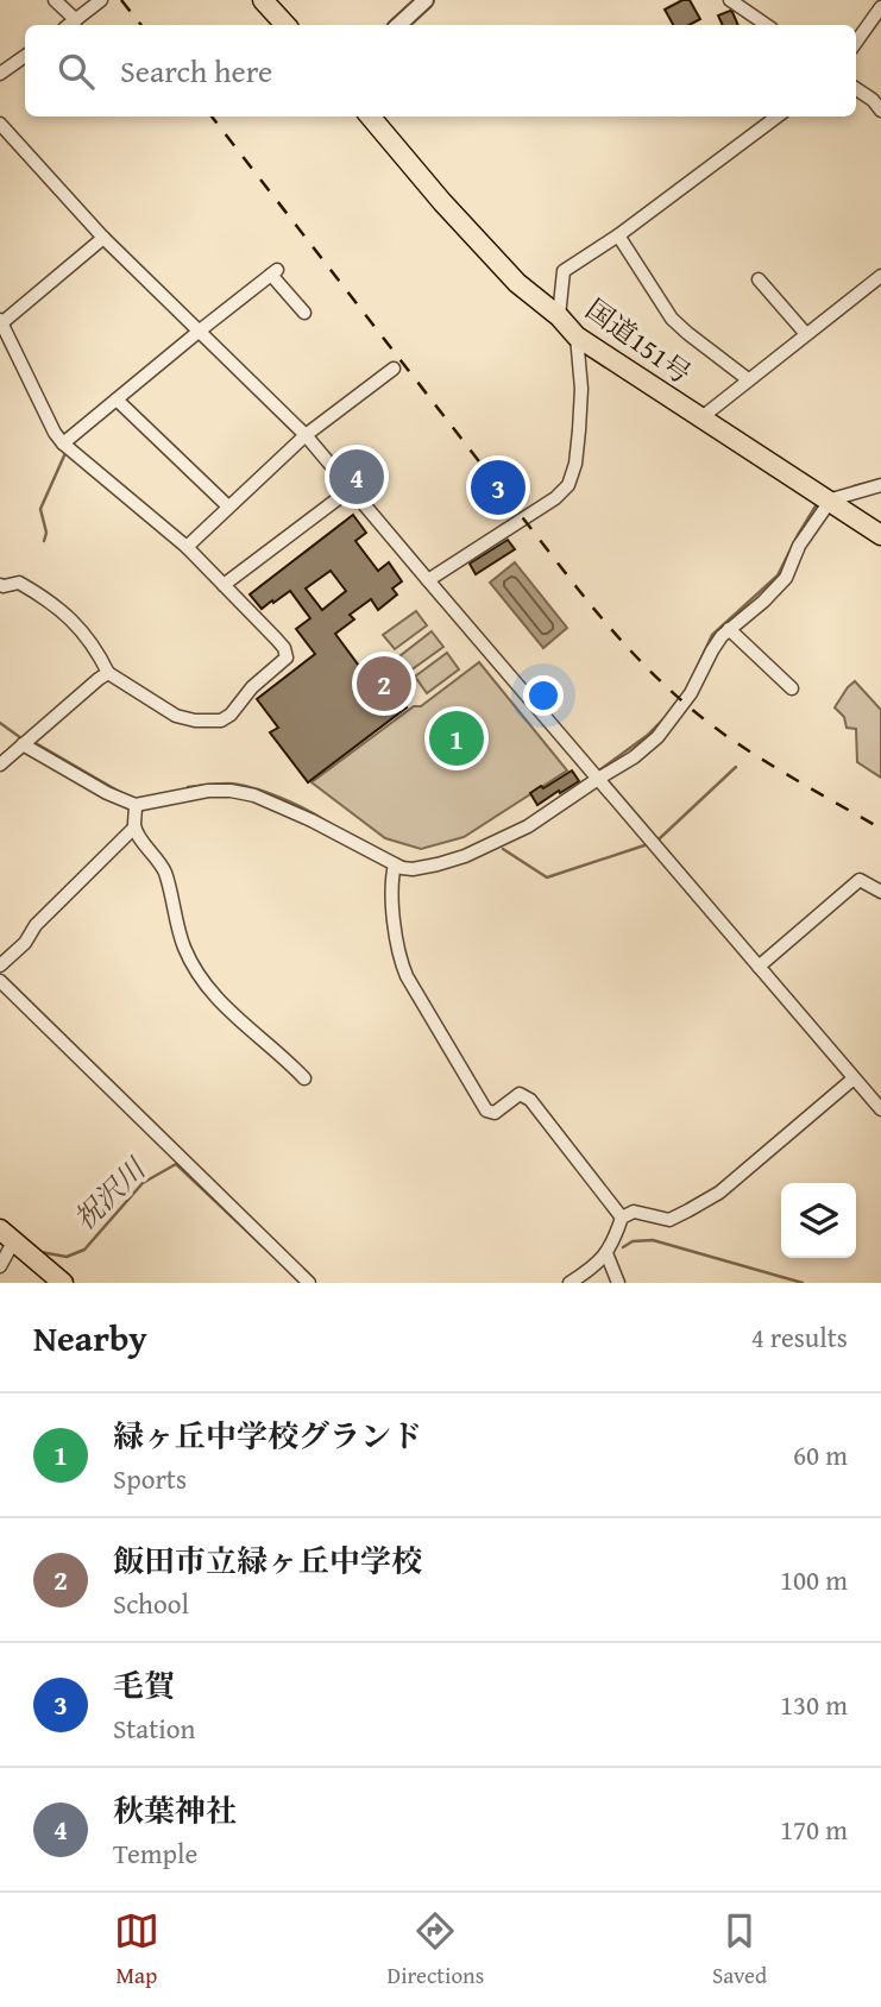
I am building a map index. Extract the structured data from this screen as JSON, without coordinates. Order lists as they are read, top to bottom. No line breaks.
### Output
{"streets":{"highway":["国道151号"]},"water":["祝沢川"],"page":{"search":"Search here","pins":["4","3","2","1"],"heading":["Nearby","4 results"],"list":[{"mark":"1","name":"緑ヶ丘中学校グランド","note":"Sports","value":"60 m"},{"mark":"2","name":"飯田市立緑ヶ丘中学校","note":"School","value":"100 m"},{"mark":"3","name":"毛賀","note":"Station","value":"130 m"},{"mark":"4","name":"秋葉神社","note":"Temple","value":"170 m"}],"nav":["Map","Directions","Saved"]}}
